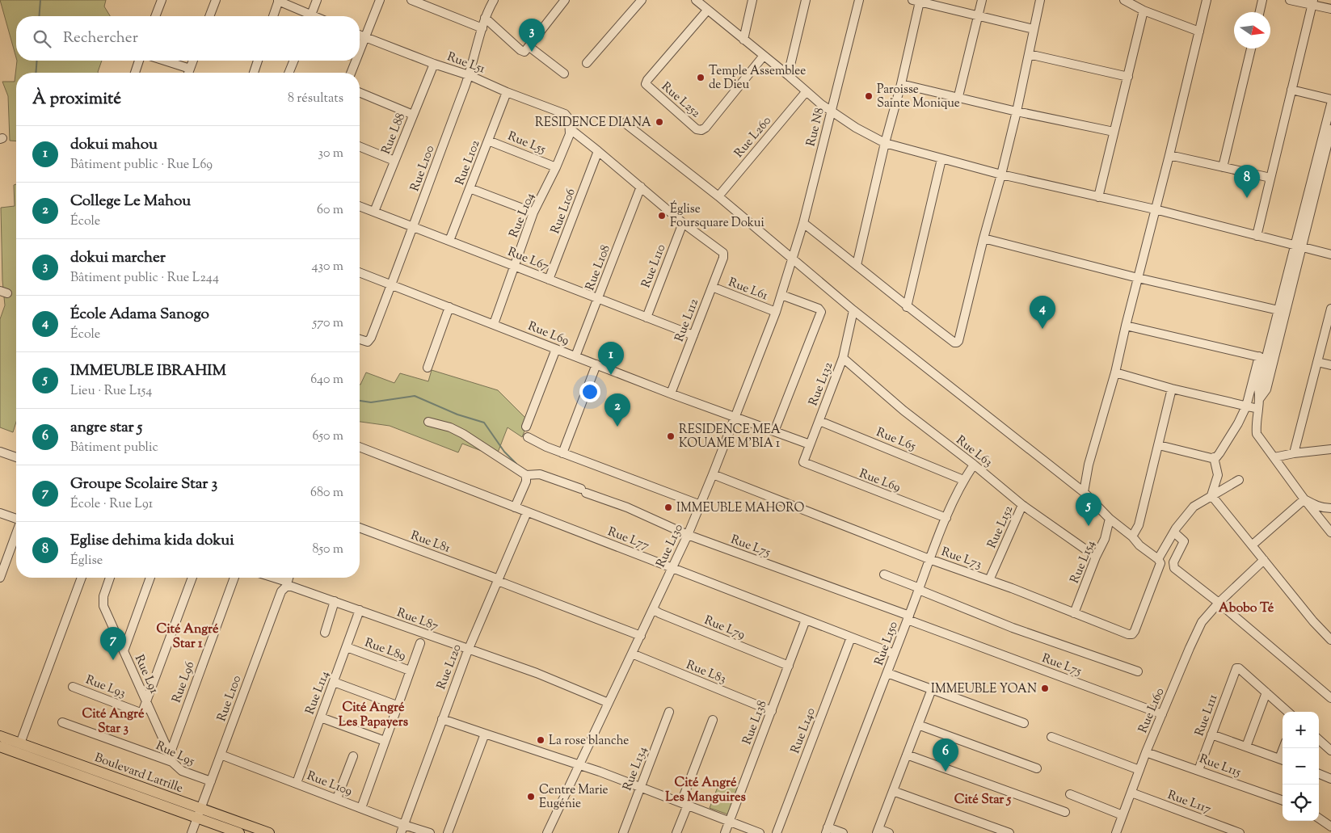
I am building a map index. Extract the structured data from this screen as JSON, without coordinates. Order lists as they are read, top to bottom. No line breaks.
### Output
{"streets":{"main road":["Boulevard Latrille"],"street":["Rue L51","Rue L252","Rue N8","Rue L88","Rue L260","Rue L55","Rue L102","Rue L100","Rue L106","Rue L104","Rue L67","Rue L110","Rue L108","Rue L61","Rue L112","Rue L69","Rue L132","Rue L65","Rue L63","Rue L152","Rue L77","Rue L81","Rue L130","Rue L75","Rue L73","Rue L154","Rue L87","Rue L79","Rue L150","Rue L89","Rue L120","Rue L83","Rue L91","Rue L96","Rue L93","Rue L114","Rue L160","Rue L111","Rue L138","Rue L140","Rue L95","Rue L115","Rue L134","Rue L109","Rue L117"]},"crossings":[["Rue L51","Rue L88"],["Rue L51","Rue L102"],["Rue L51","Rue L100"],["Rue L51","Rue L104"],["Rue N8","Rue L130"],["Rue L88","Rue L67"],["Rue L55","Rue L102"],["Rue L55","Rue L104"],["Rue L102","Rue L67"],["Rue L100","Rue L67"],["Rue L100","Rue L69"],["Rue L100","Rue L87"],["Rue L100","Rue L95"],["Rue L100","Boulevard Latrille"],["Rue L100","Rue L109"],["Rue L106","Rue L67"],["Rue L104","Rue L67"],["Rue L104","Rue L69"],["Rue L67","Rue L110"],["Rue L67","Rue L108"],["Rue L67","Rue L112"],["Rue L110","Rue L112"],["Rue L108","Rue L69"],["Rue L61","Rue L112"],["Rue L61","Rue L130"],["Rue L112","Rue L69"],["Rue L69","Rue L132"],["Rue L69","Rue L130"],["Rue L69","Rue L150"],["Rue L132","Rue L65"],["Rue L132","Rue L63"],["Rue L65","Rue L150"],["Rue L63","Rue L152"],["Rue L63","Rue L154"],["Rue L63","Rue L150"],["Rue L152","Rue L73"],["Rue L77","Rue L130"],["Rue L77","Rue L150"],["Rue L77","Rue L120"],["Rue L77","Rue L138"],["Rue L77","Rue L140"],["Rue L81","Rue L130"],["Rue L81","Rue L120"],["Rue L130","Rue L75"],["Rue L130","Rue L73"],["Rue L130","Rue L87"],["Rue L130","Rue L79"],["Rue L130","Rue L83"],["Rue L75","Rue L150"],["Rue L75","Rue L160"],["Rue L73","Rue L154"],["Rue L73","Rue L150"],["Rue L87","Rue L120"],["Rue L87","Rue L114"],["Rue L79","Rue L138"],["Rue L89","Rue L114"],["Rue L120","Rue L109"],["Rue L83","Rue L138"],["Rue L91","Rue L96"],["Rue L91","Rue L93"],["Rue L91","Rue L95"],["Rue L96","Rue L95"],["Rue L114","Rue L109"],["Rue L160","Rue L115"],["Rue L160","Rue L117"],["Rue L111","Rue L115"]],"districts":["Abobo Té","Cité Angré Star 1","Cité Angré Les Papayers","Cité Angré Star 3","Cité Angré Les Manguires","Cité Star 5"],"places":["Temple Assemblee de Dieu","Paroisse Sainte Monique","RESIDENCE DIANA","Église Foursquare Dokui","RESIDENCE MEA KOUAME M'BIA 1","IMMEUBLE MAHORO","IMMEUBLE YOAN","La rose blanche","Centre Marie Eugénie"],"north":"right","page":{"search":"Rechercher","pins":["3","8","4","1","2","5","7","6"],"heading":["À proximité","8 résultats"],"list":[{"mark":"1","name":"dokui mahou","note":"Bâtiment public · Rue L69","value":"30 m"},{"mark":"2","name":"College Le Mahou","note":"École","value":"60 m"},{"mark":"3","name":"dokui marcher","note":"Bâtiment public · Rue L244","value":"430 m"},{"mark":"4","name":"École Adama Sanogo","note":"École","value":"570 m"},{"mark":"5","name":"IMMEUBLE IBRAHIM","note":"Lieu · Rue L154","value":"640 m"},{"mark":"6","name":"angre star 5","note":"Bâtiment public","value":"650 m"},{"mark":"7","name":"Groupe Scolaire Star 3","note":"École · Rue L91","value":"680 m"},{"mark":"8","name":"Eglise dehima kida dokui","note":"Église","value":"850 m"}],"map_buttons":["+","−"]}}
